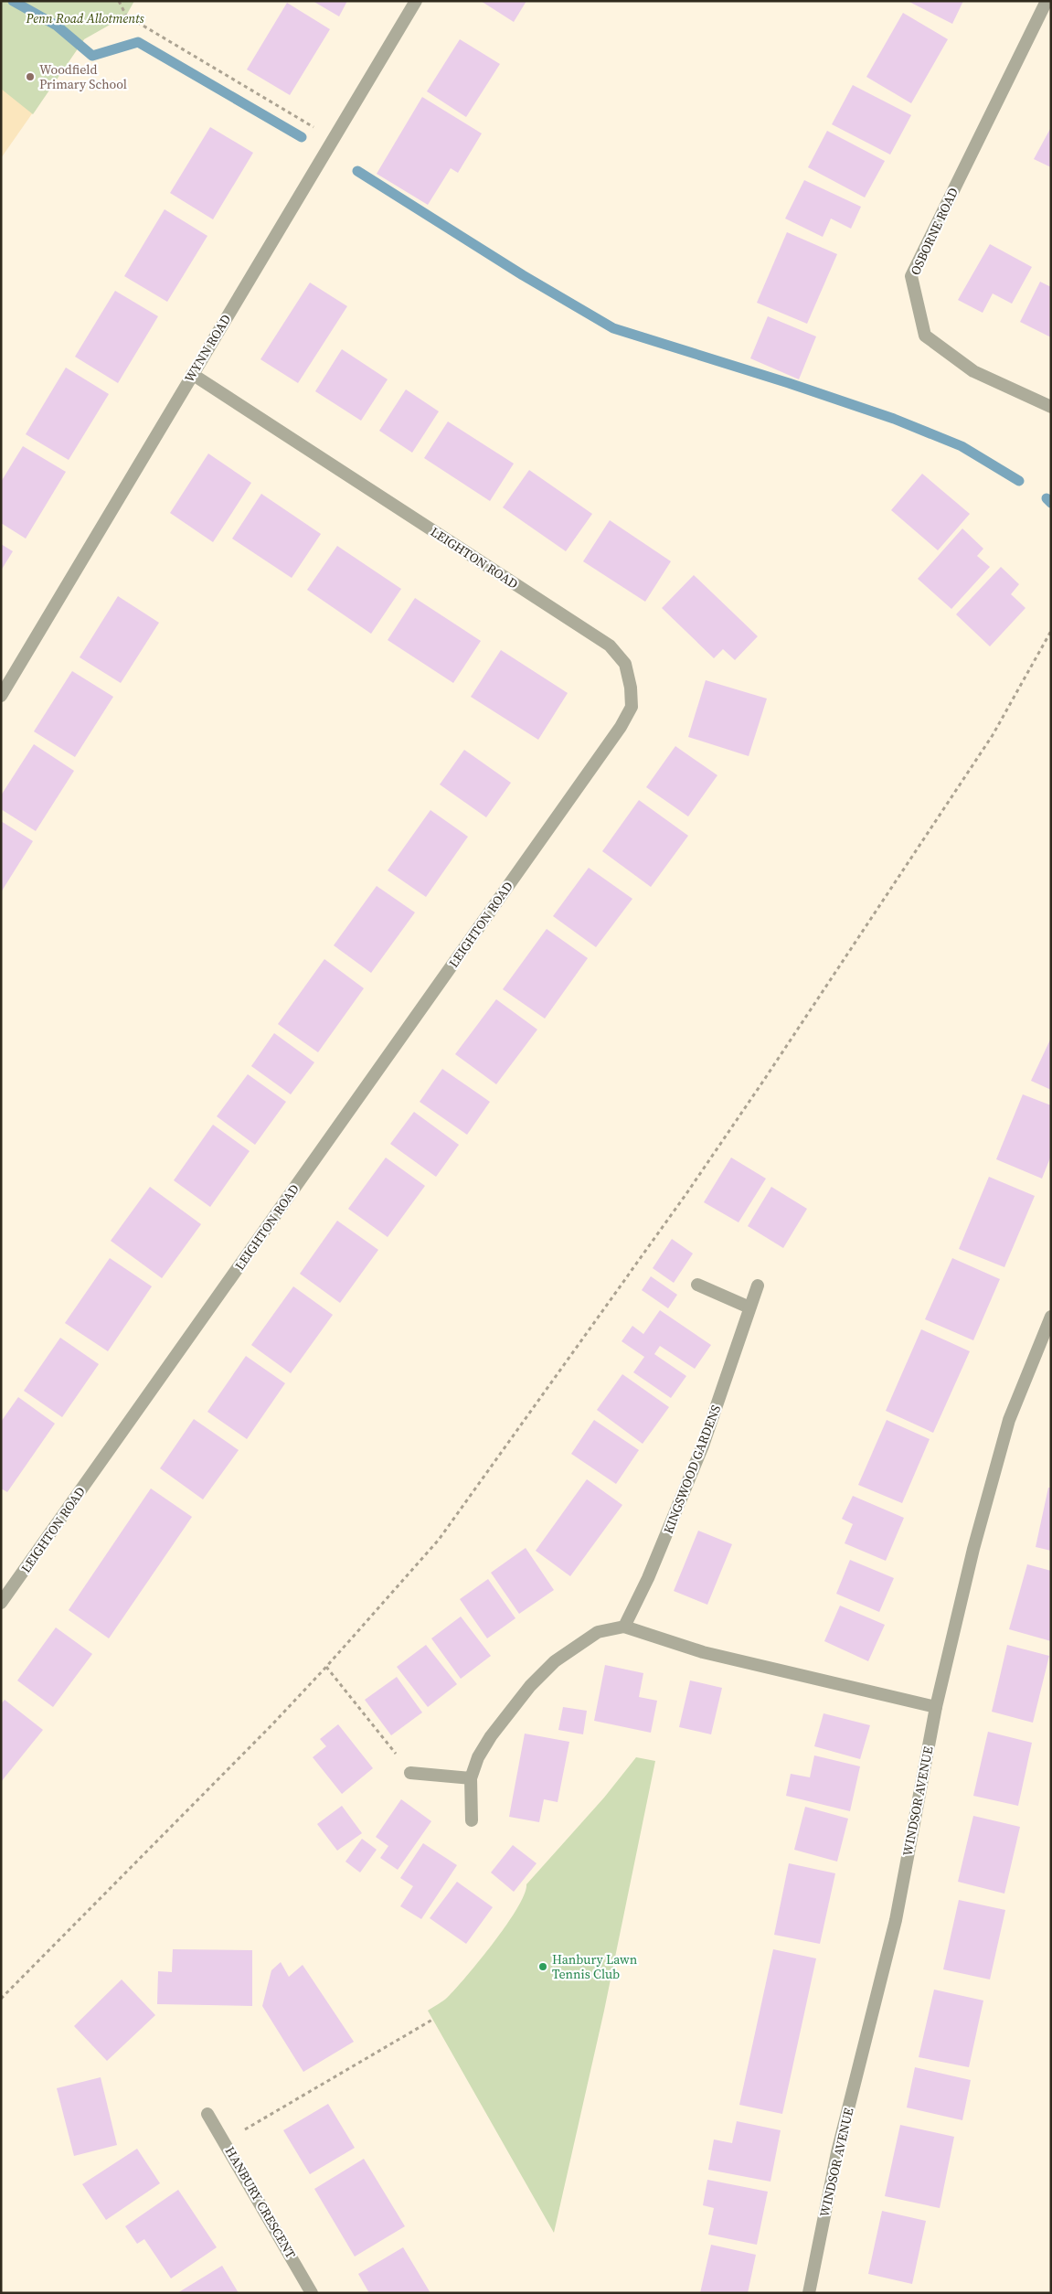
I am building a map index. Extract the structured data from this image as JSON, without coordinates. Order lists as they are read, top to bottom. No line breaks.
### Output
{"streets":{"street":["OSBORNE ROAD","WYNN ROAD","LEIGHTON ROAD","KINGSWOOD GARDENS","WINDSOR AVENUE","HANBURY CRESCENT"]},"crossings":[["WYNN ROAD","LEIGHTON ROAD"]],"parks":["Penn Road Allotments"],"places":["Woodfield Primary School","Hanbury Lawn Tennis Club"]}
